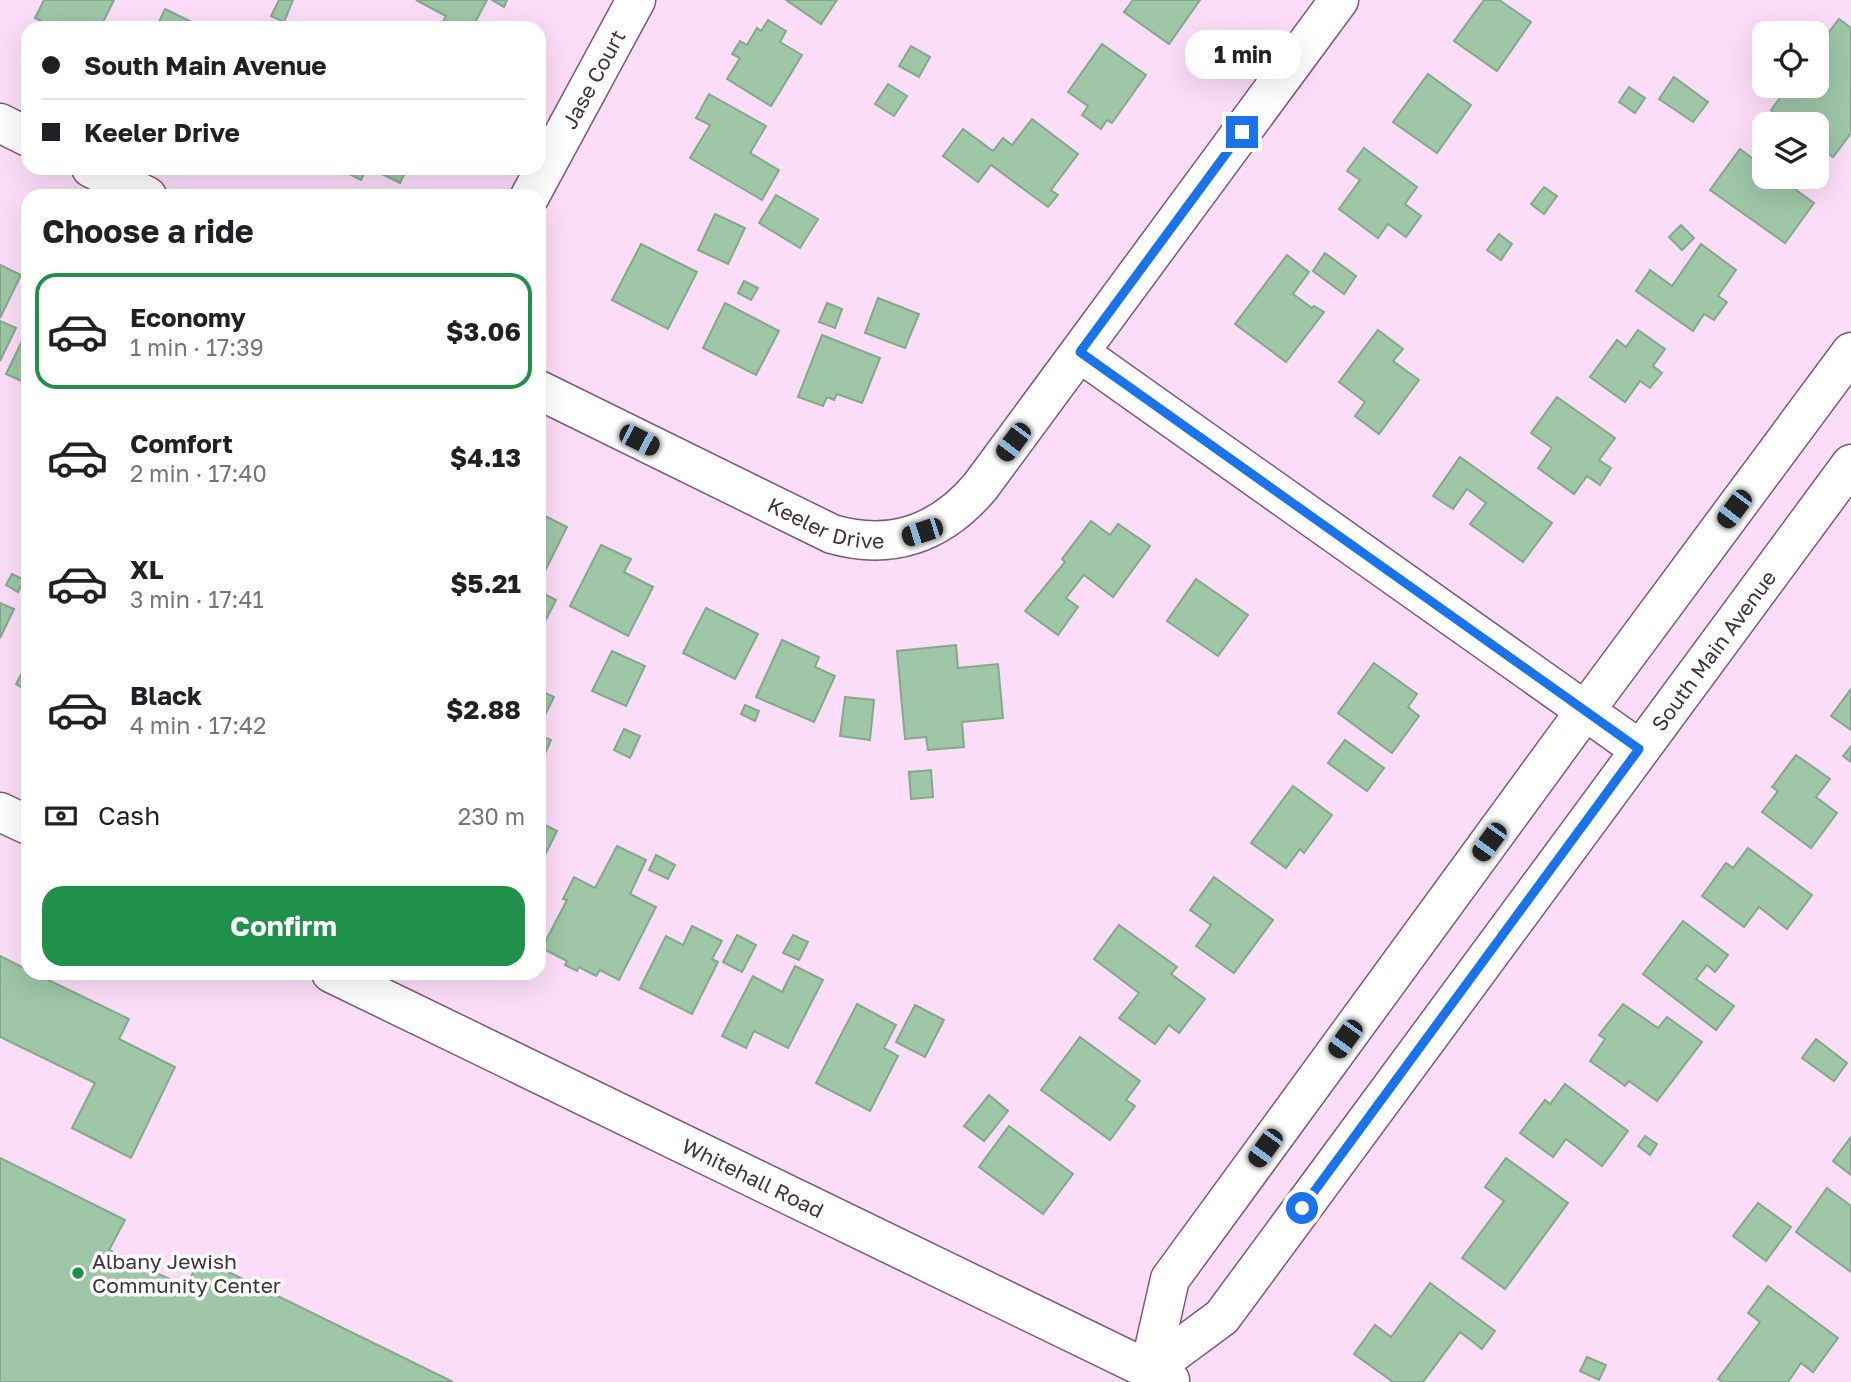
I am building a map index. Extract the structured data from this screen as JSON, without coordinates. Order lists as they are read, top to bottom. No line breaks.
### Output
{"streets":{"street":["Jase Court","Keeler Drive","South Main Avenue","Whitehall Road"]},"crossings":[["South Main Avenue","Whitehall Road"]],"places":["Albany Jewish Community Center"],"page":{"banner":["South Main Avenue","Keeler Drive"],"bubble":"1 min","heading":"Choose a ride","list":[{"name":"Economy","note":"1 min · 17:39","value":"$3.06"},{"name":"Comfort","note":"2 min · 17:40","value":"$4.13"},{"name":"XL","note":"3 min · 17:41","value":"$5.21"},{"name":"Black","note":"4 min · 17:42","value":"$2.88"}],"pay":["Cash","230 m"],"buttons":"Confirm"}}
